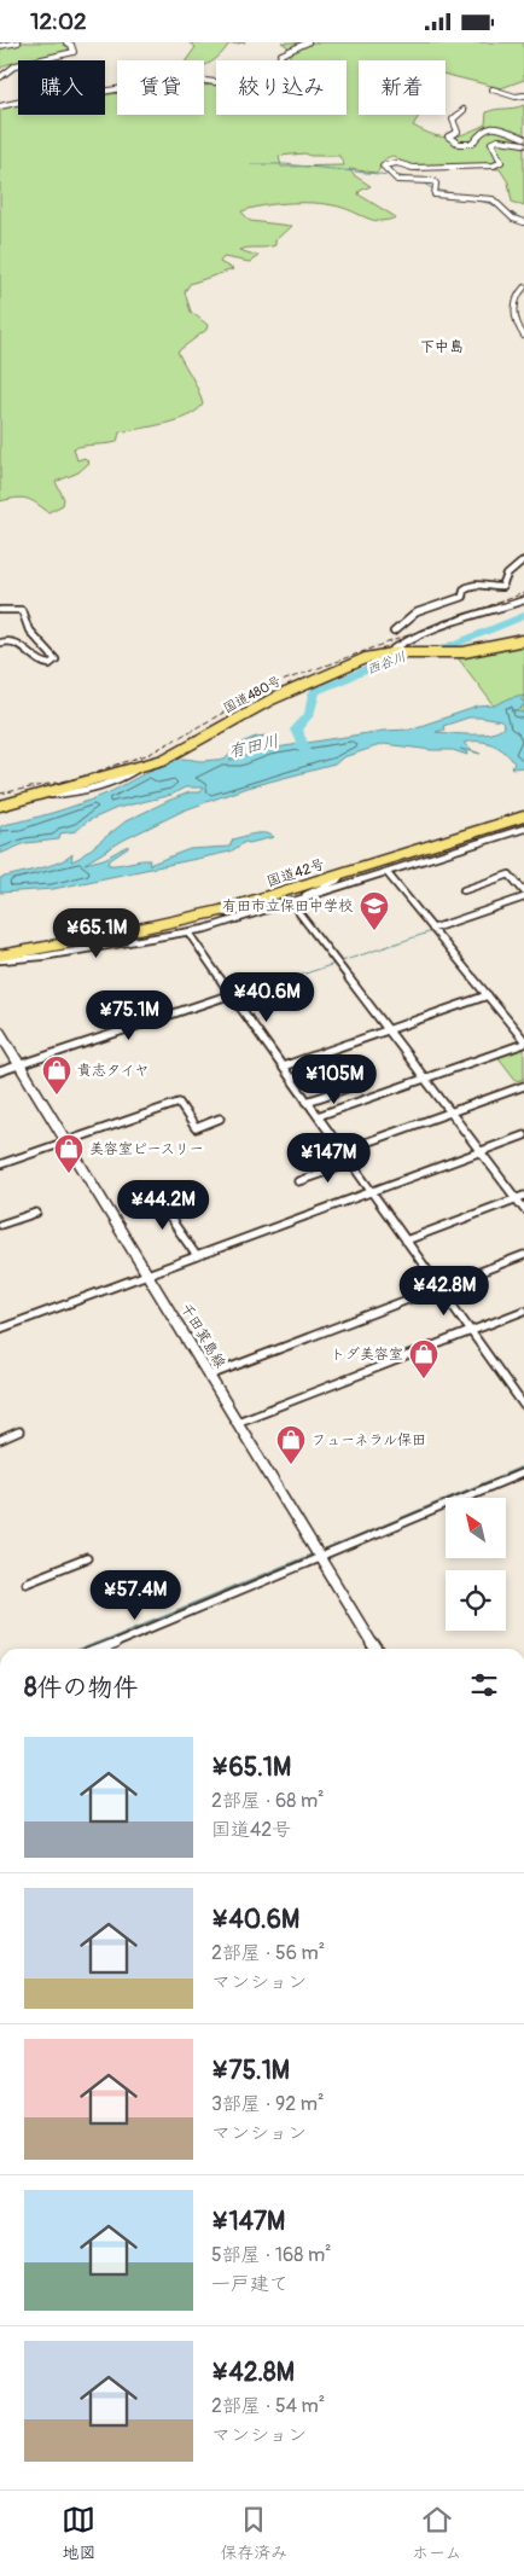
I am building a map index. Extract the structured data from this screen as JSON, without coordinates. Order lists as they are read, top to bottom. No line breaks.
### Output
{"streets":{"highway":["国道480号","国道42号"],"main road":["千田箕島線"]},"districts":["下中島"],"water":["西谷川","有田川"],"places":{"school or university":["有田市立保田中学校"],"shop":["貴志タイヤ","美容室ピースリー","トダ美容室","フューネラル保田"]},"north":"top left","page":{"status":"12:02","chip":["購入","賃貸","絞り込み","新着"],"price":["¥65.1M","¥40.6M","¥75.1M","¥105M","¥147M","¥44.2M","¥42.8M","¥57.4M"],"heading":"8件の物件","list":[{"name":"¥65.1M","note":"2部屋 · 68 m² · 国道42号"},{"name":"¥40.6M","note":"2部屋 · 56 m² · マンション"},{"name":"¥75.1M","note":"3部屋 · 92 m² · マンション"},{"name":"¥147M","note":"5部屋 · 168 m² · 一戸建て"},{"name":"¥42.8M","note":"2部屋 · 54 m² · マンション"}],"tabs":["地図","保存済み","ホーム"]}}
